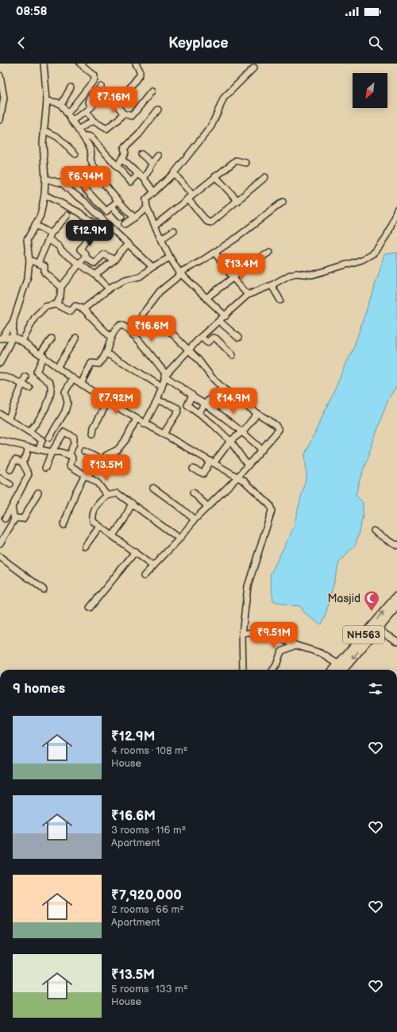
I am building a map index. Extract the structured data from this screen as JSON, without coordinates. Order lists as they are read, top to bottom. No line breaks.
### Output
{"streets":{"highway":["NH563"]},"places":{"mosque":["Masjid"]},"north":"bottom left","page":{"status":"08:58","header":"Keyplace","price":["₹7.16M","₹6.94M","₹12.9M","₹13.4M","₹16.6M","₹7.92M","₹14.9M","₹13.5M","₹9.51M"],"heading":"9 homes","list":[{"name":"₹12.9M","note":"4 rooms · 108 m² · House"},{"name":"₹16.6M","note":"3 rooms · 116 m² · Apartment"},{"name":"₹7,920,000","note":"2 rooms · 66 m² · Apartment"},{"name":"₹13.5M","note":"5 rooms · 133 m² · House"}]}}
